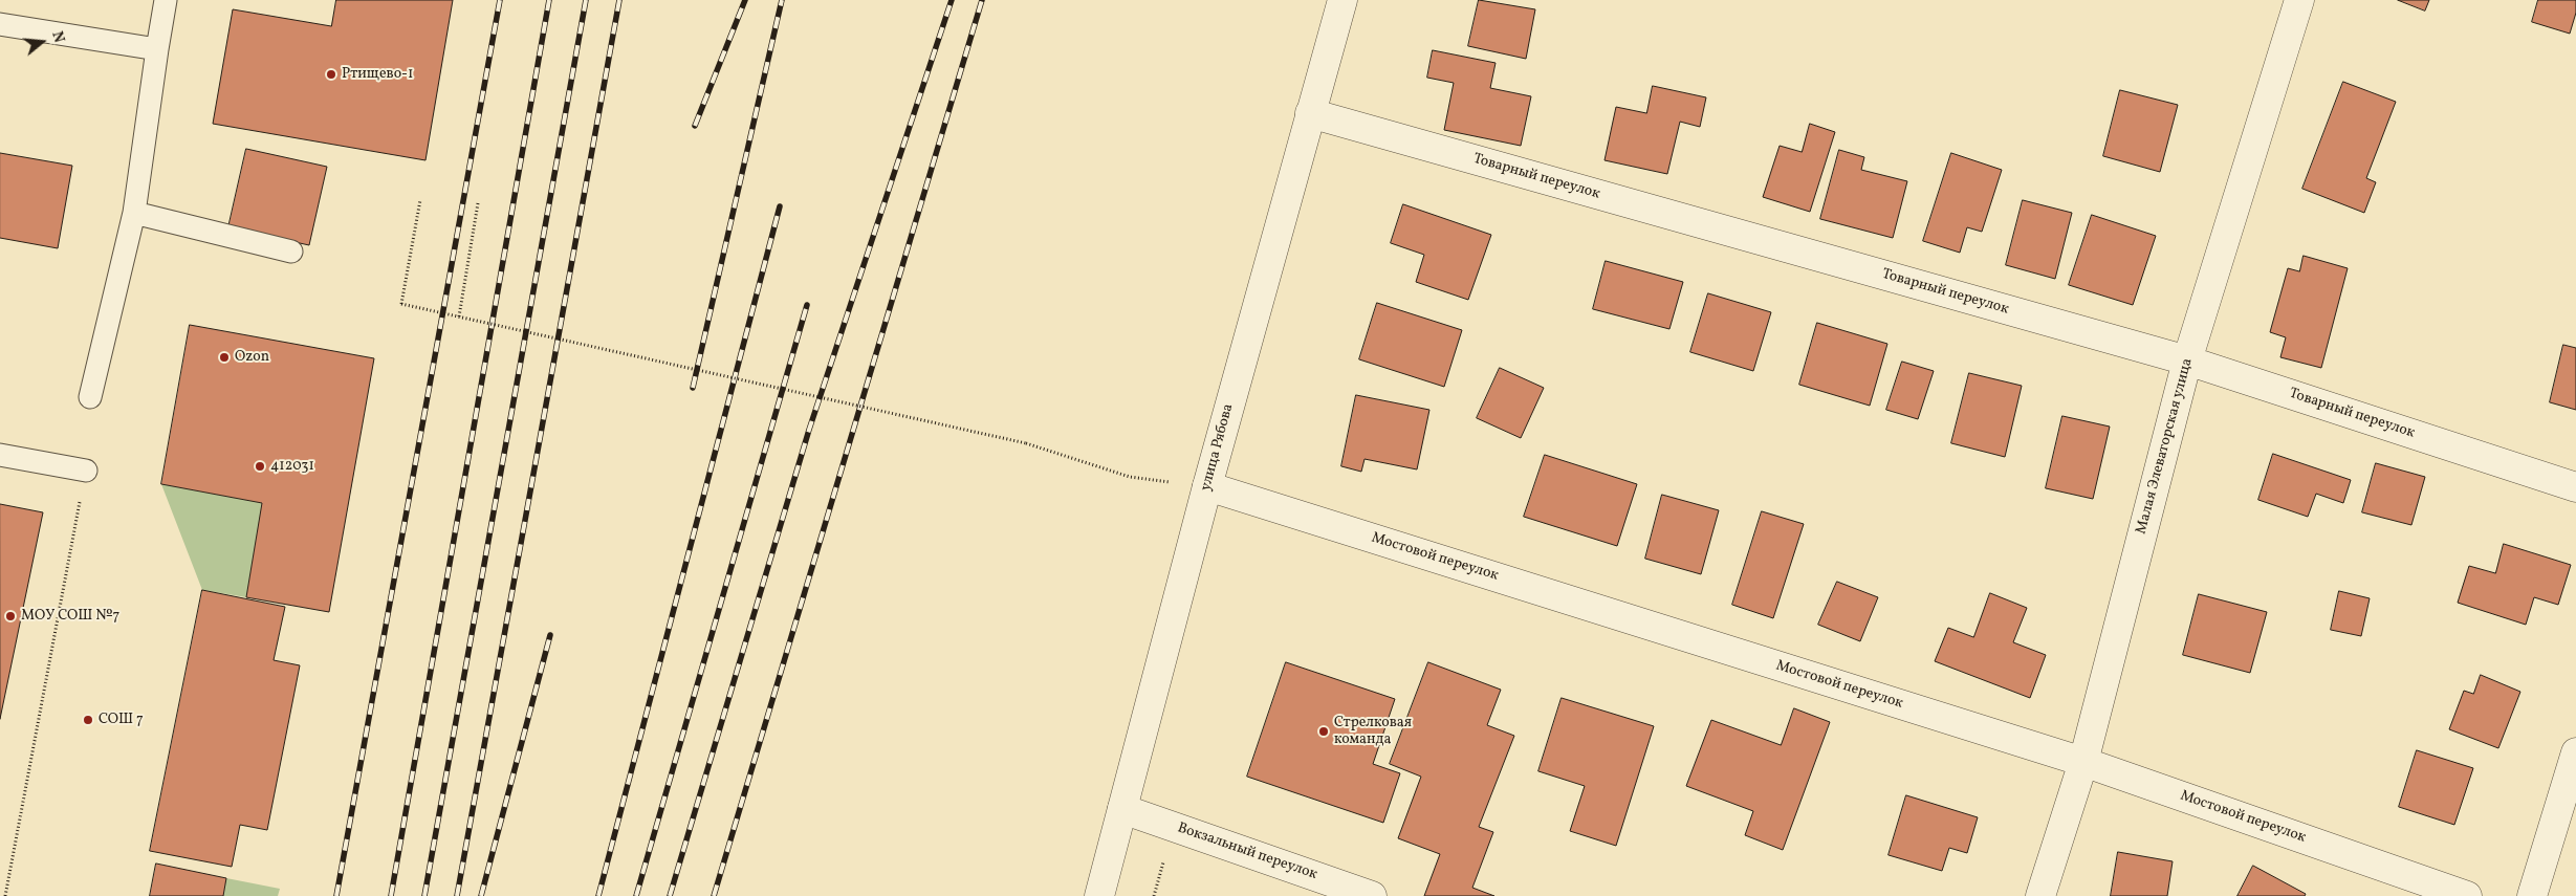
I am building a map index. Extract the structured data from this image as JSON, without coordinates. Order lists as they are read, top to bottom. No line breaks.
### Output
{"streets":{"street":["Товарный переулок","Малая Элеваторская улица","улица Рябова","Мостовой переулок","Вокзальный переулок"]},"crossings":[["Товарный переулок","Малая Элеваторская улица"],["Товарный переулок","улица Рябова"],["Малая Элеваторская улица","Мостовой переулок"],["улица Рябова","Мостовой переулок"],["улица Рябова","Вокзальный переулок"]],"places":["Ртищево-1","Ozon","412031","МОУ СОШ №7","СОШ 7","Стрелковая команда"],"north":"right"}
